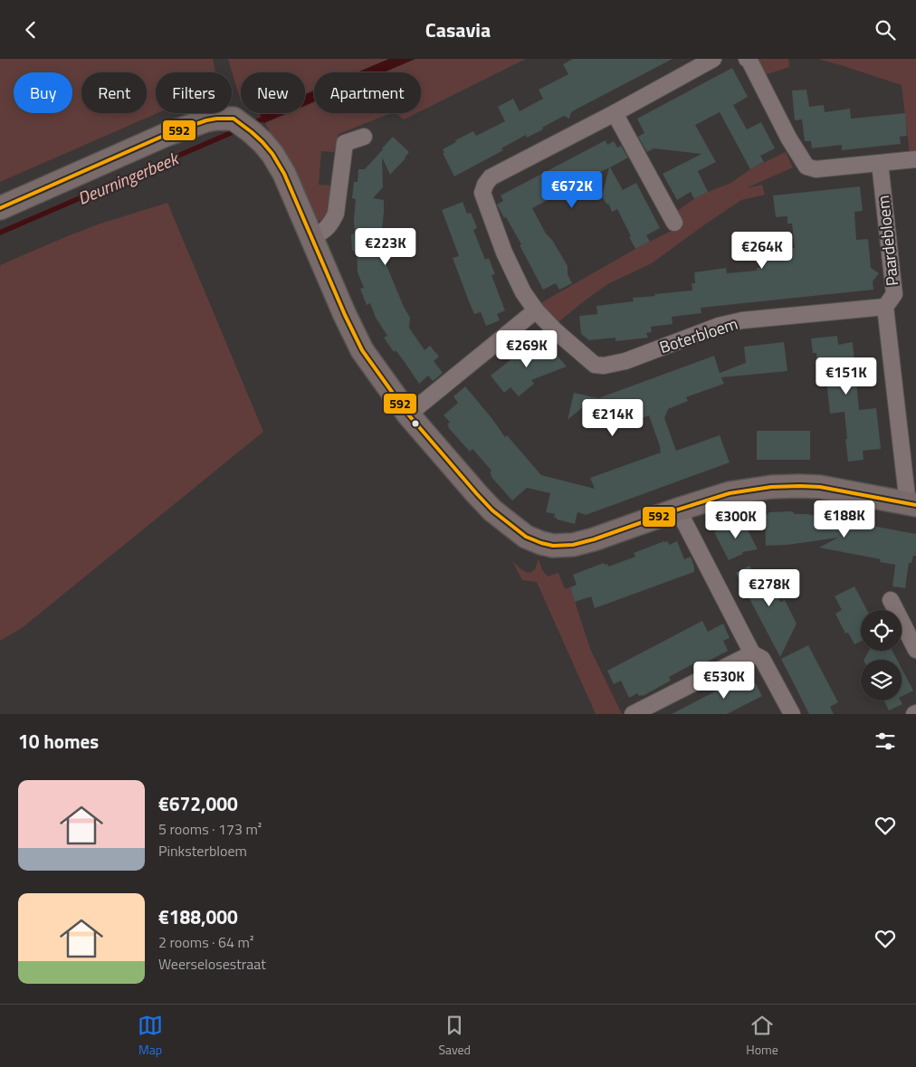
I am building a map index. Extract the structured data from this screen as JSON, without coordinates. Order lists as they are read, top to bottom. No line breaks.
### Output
{"streets":{"street":["Paardebloem","Boterbloem"]},"crossings":[["Paardebloem","Boterbloem"]],"water":["Deurningerbeek"],"lines":["transit line 592"],"page":{"header":"Casavia","chip":["Buy","Rent","Filters","New","Apartment"],"price":["€672K","€223K","€264K","€269K","€151K","€214K","€188K","€300K","€278K","€530K"],"heading":"10 homes","list":[{"name":"€672,000","note":"5 rooms · 173 m² · Pinksterbloem"},{"name":"€188,000","note":"2 rooms · 64 m² · Weerselosestraat"}],"tabs":["Map","Saved","Home"]}}
